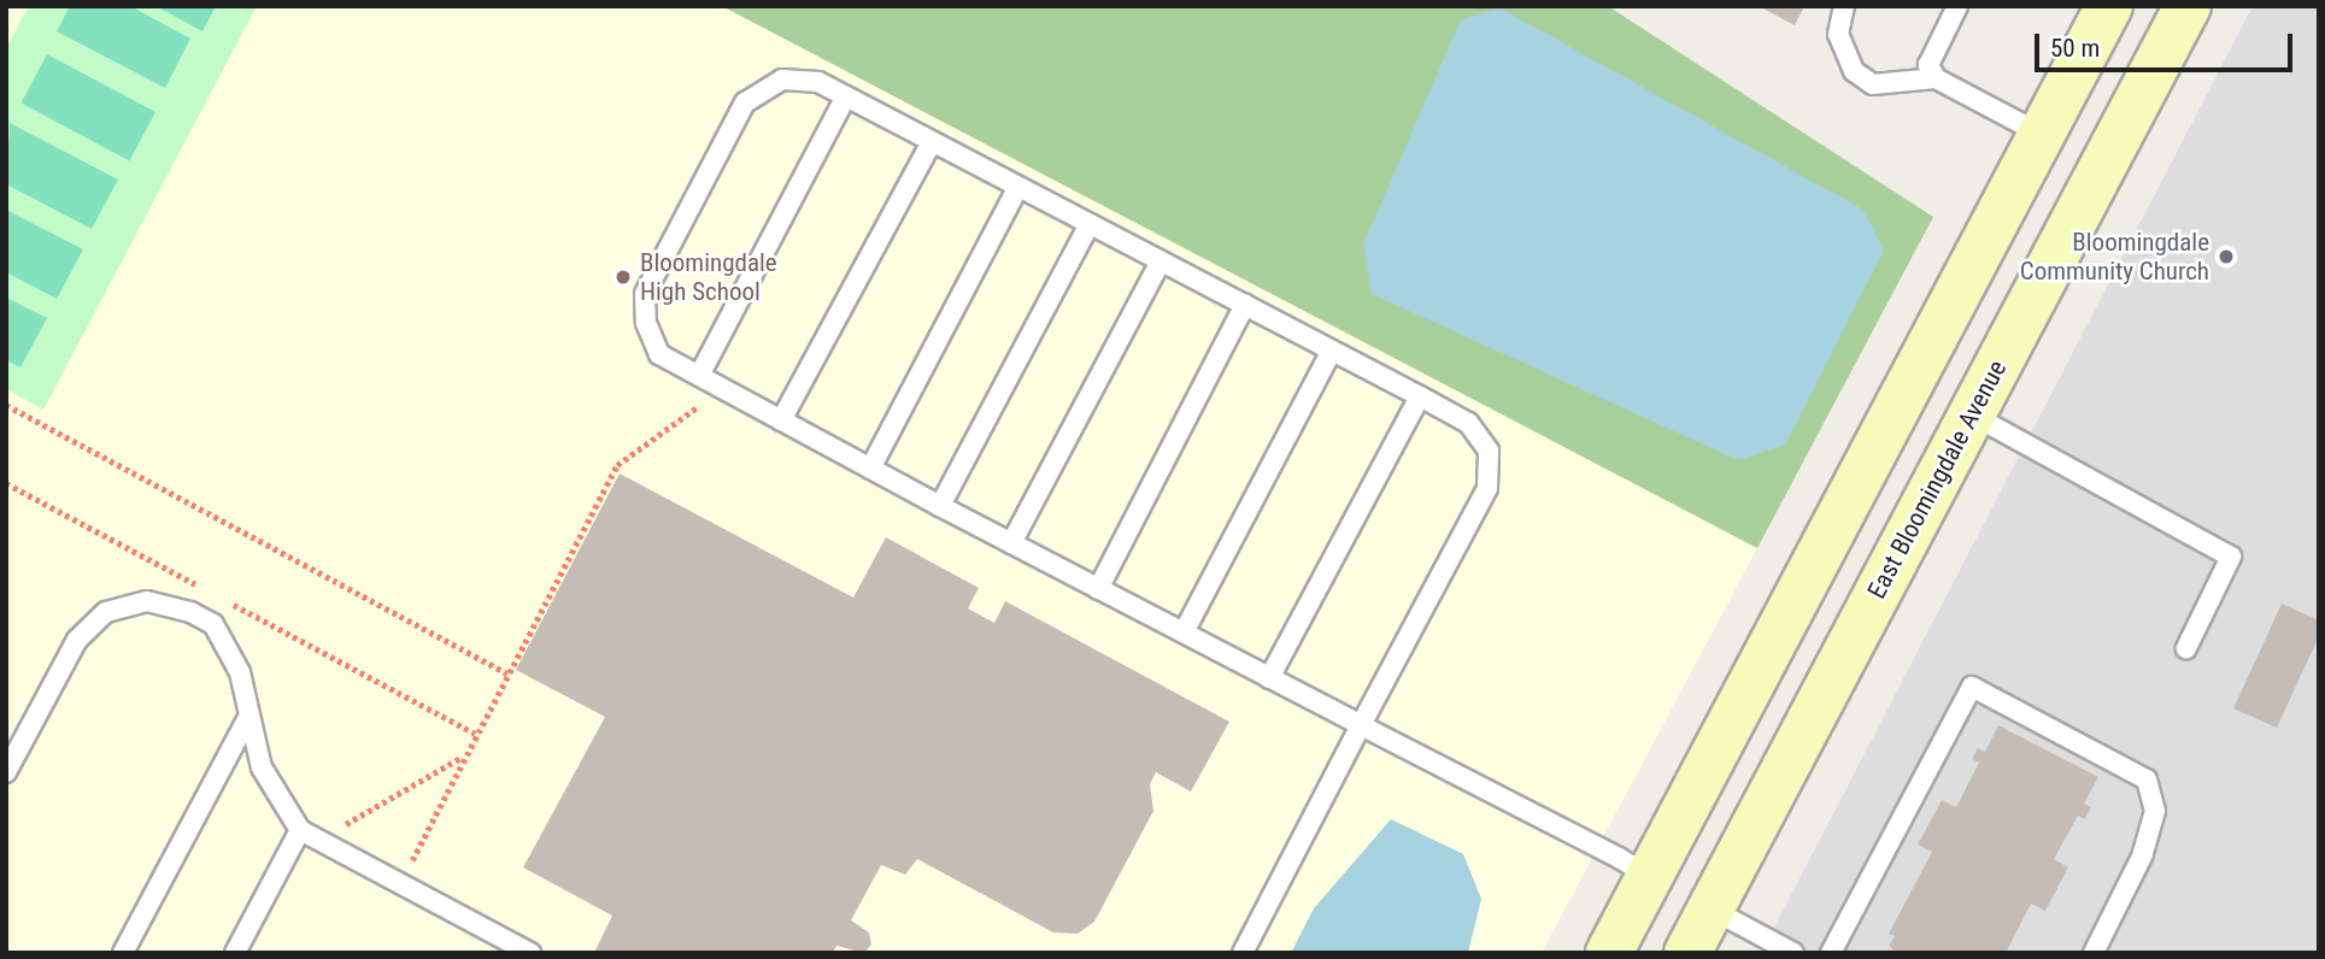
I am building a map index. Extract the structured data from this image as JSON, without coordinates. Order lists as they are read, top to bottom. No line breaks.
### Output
{"streets":{"main road":["East Bloomingdale Avenue"]},"places":["Bloomingdale Community Church","Bloomingdale High School"],"scale_bar":"50 m"}
